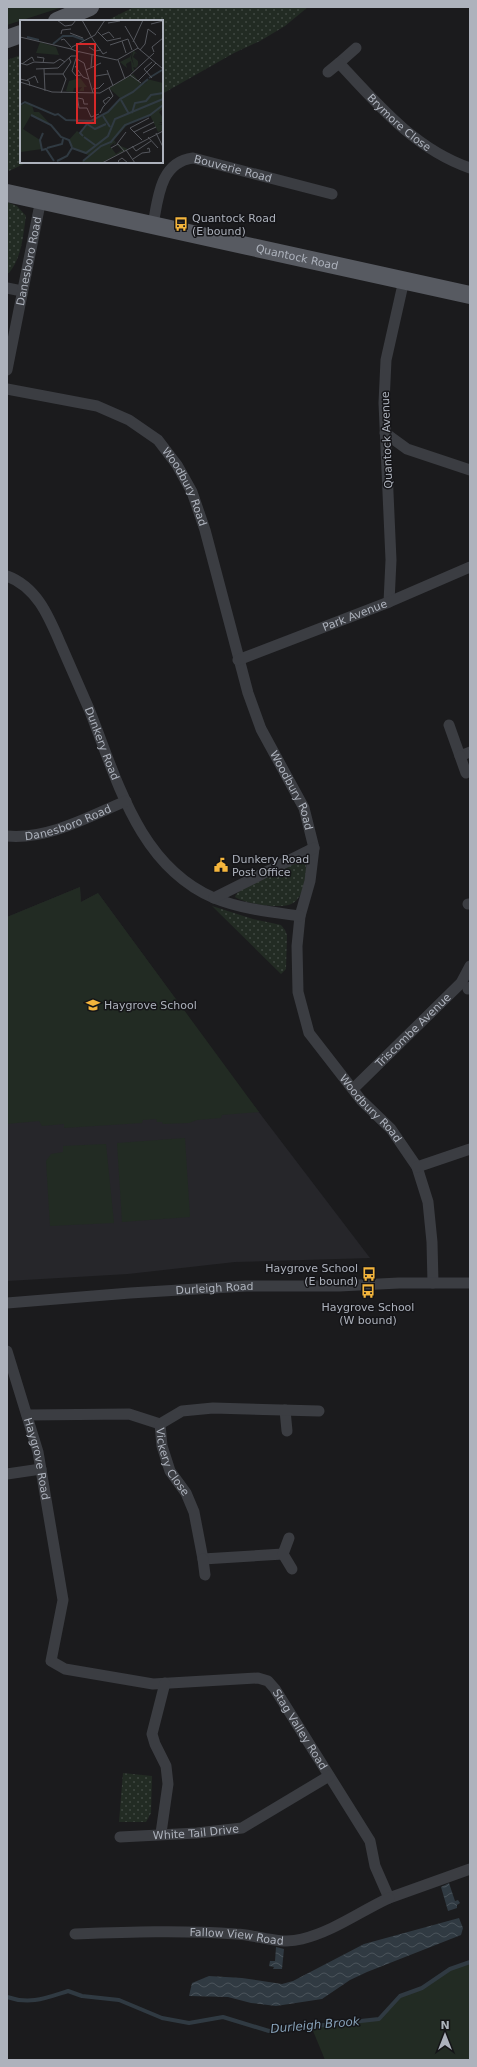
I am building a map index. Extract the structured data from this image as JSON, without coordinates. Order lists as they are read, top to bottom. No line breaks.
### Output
{"streets":{"main road":["Quantock Road"],"street":["Brymore Close","Bouverie Road","Danesboro Road","Quantock Avenue","Woodbury Road","Park Avenue","Dunkery Road","Triscombe Avenue","Durleigh Road","Haygrove Road","Vickery Close","Stag Valley Road","White Tail Drive","Fallow View Road"]},"crossings":[["Bouverie Road","Quantock Road"],["Quantock Road","Danesboro Road"],["Quantock Road","Quantock Avenue"],["Danesboro Road","Dunkery Road"],["Quantock Avenue","Park Avenue"],["Woodbury Road","Park Avenue"],["Woodbury Road","Dunkery Road"],["Woodbury Road","Triscombe Avenue"],["Woodbury Road","Durleigh Road"],["Haygrove Road","Vickery Close"],["Haygrove Road","Stag Valley Road"],["Stag Valley Road","White Tail Drive"],["Stag Valley Road","Fallow View Road"]],"water":["Durleigh Brook"],"places":{"bus stop":["Quantock Road (E bound)","Haygrove School (E bound)","Haygrove School (W bound)"],"public building":["Dunkery Road Post Office"],"school or university":["Haygrove School"]},"north":"top"}
